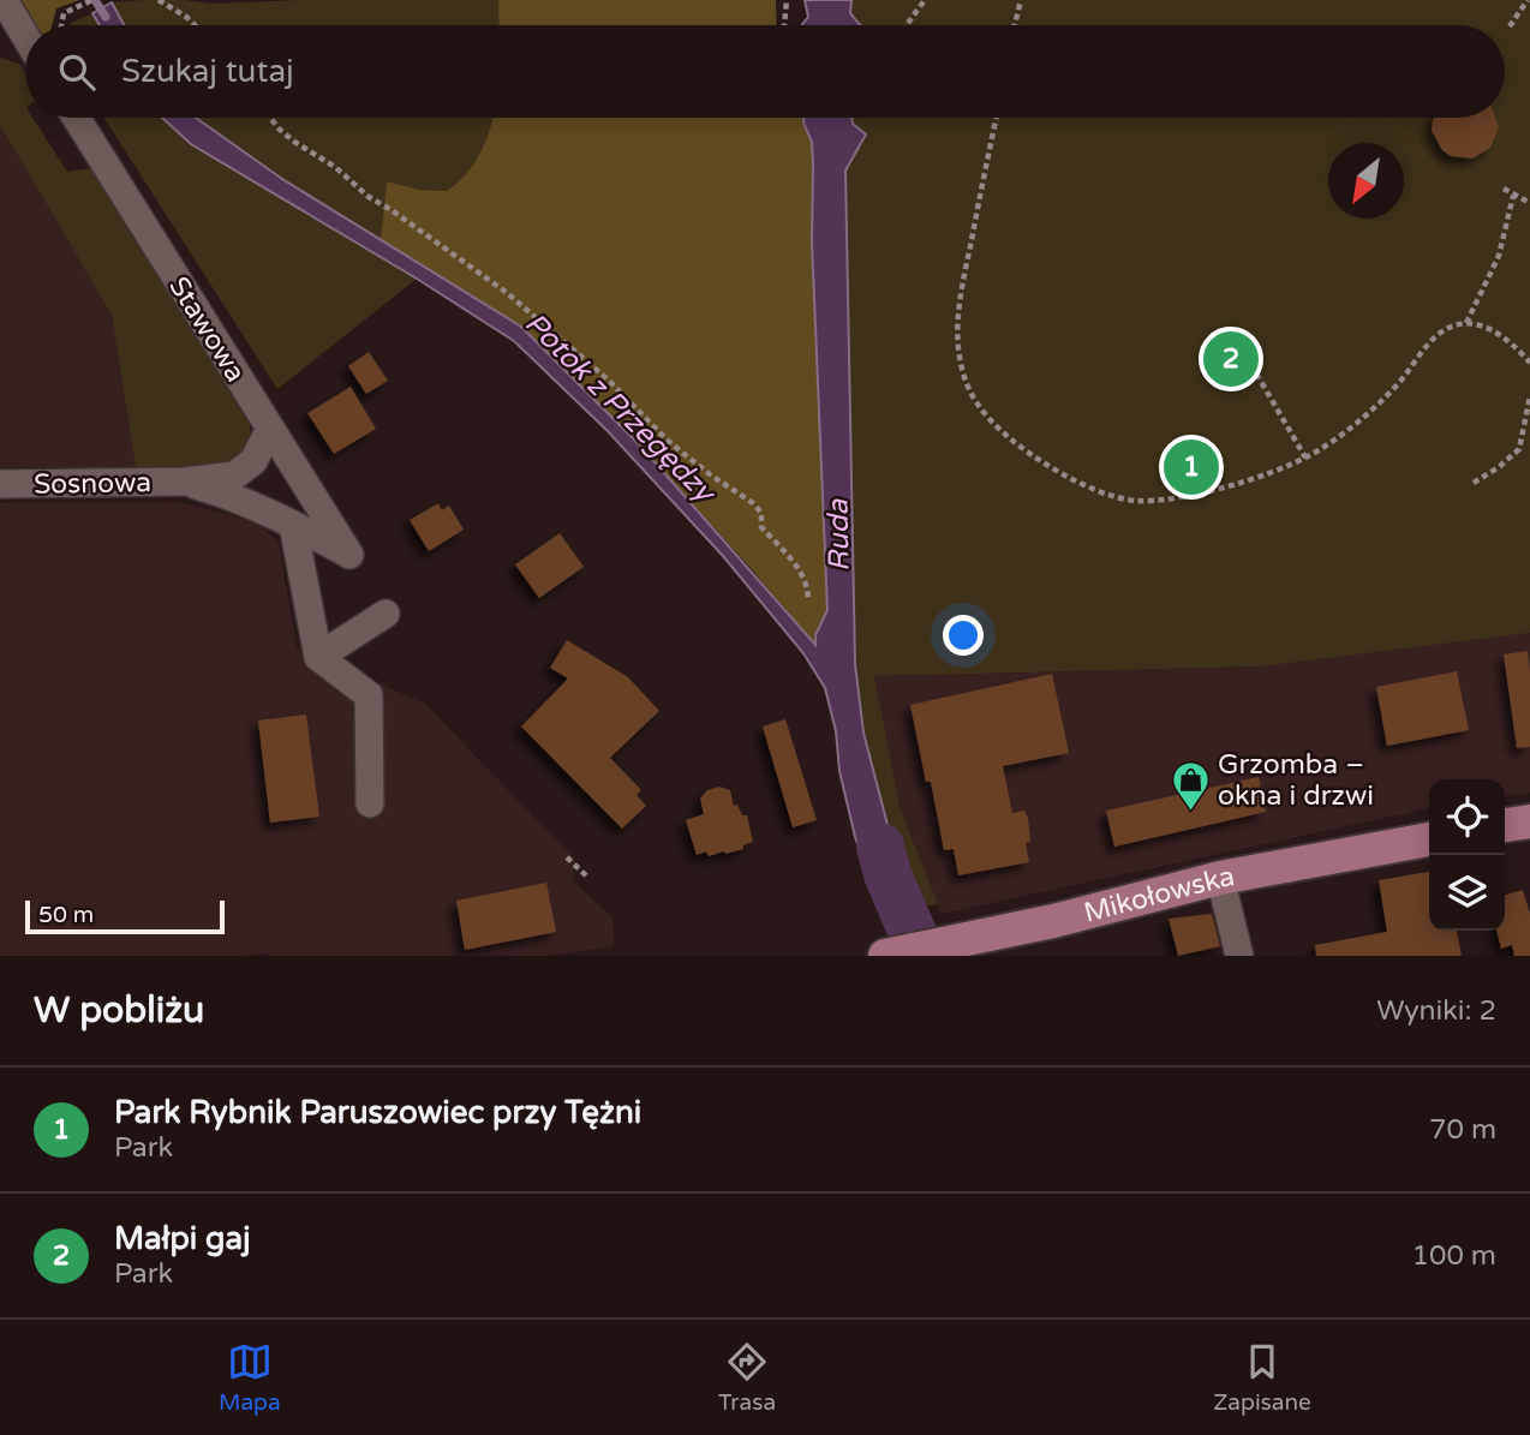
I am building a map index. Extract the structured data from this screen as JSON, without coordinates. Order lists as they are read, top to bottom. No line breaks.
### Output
{"streets":{"main road":["Mikołowska"],"street":["Stawowa","Sosnowa"]},"crossings":[["Stawowa","Sosnowa"]],"water":["Potok z Przegędzy","Ruda"],"places":{"shop":["Grzomba – okna i drzwi"]},"scale_bar":"50 m","north":"bottom left","page":{"search":"Szukaj tutaj","pins":["2","1"],"scale":"50 m","heading":["W pobliżu","Wyniki: 2"],"list":[{"mark":"1","name":"Park Rybnik Paruszowiec przy Tężni","note":"Park","value":"70 m"},{"mark":"2","name":"Małpi gaj","note":"Park","value":"100 m"}],"nav":["Mapa","Trasa","Zapisane"]}}
